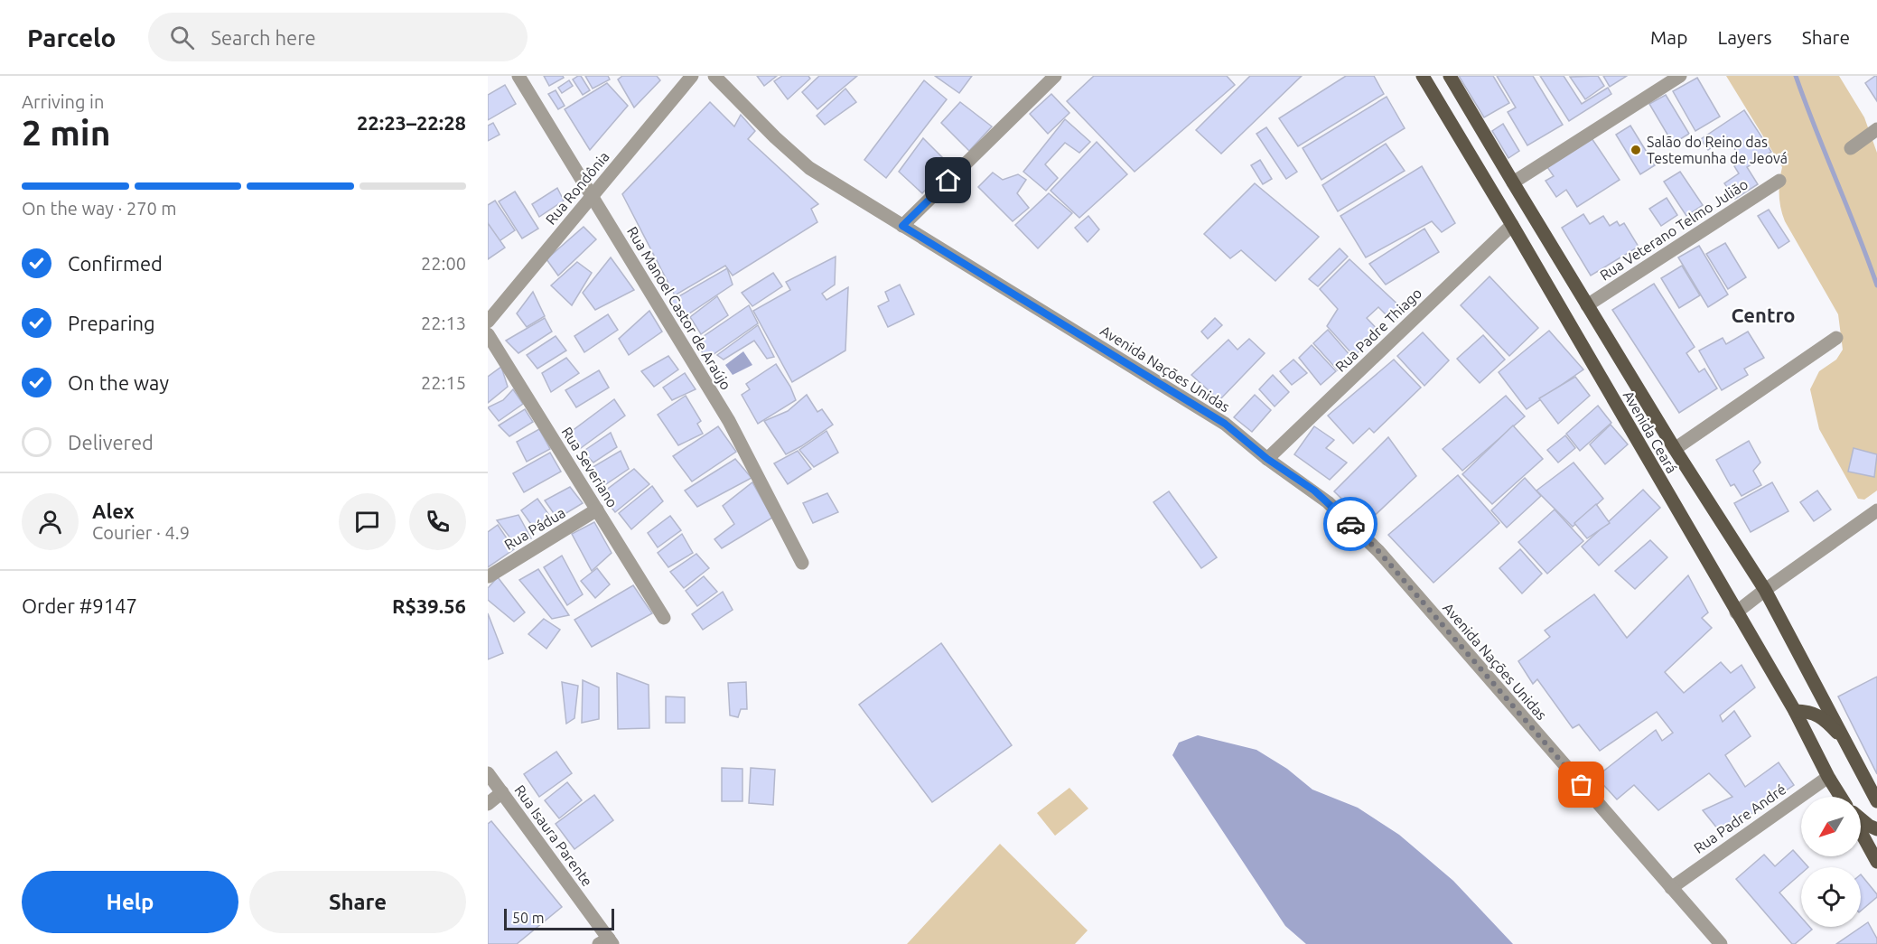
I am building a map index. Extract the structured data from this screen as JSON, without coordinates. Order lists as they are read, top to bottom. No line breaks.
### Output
{"streets":{"main road":["Avenida Ceará"],"street":["Rua Rondônia","Rua Veterano Telmo Julião","Rua Manoel Castor de Araújo","Rua Padre Thiago","Avenida Nações Unidas","Rua Severiano","Rua Pádua","Rua Padre André","Rua Isaura Parente"]},"crossings":[["Rua Rondônia","Rua Manoel Castor de Araújo"],["Rua Veterano Telmo Julião","Avenida Ceará"],["Rua Padre Thiago","Avenida Nações Unidas"],["Rua Padre Thiago","Avenida Ceará"],["Avenida Nações Unidas","Rua Padre André"],["Avenida Ceará","Rua Padre André"],["Rua Severiano","Rua Pádua"]],"districts":["Centro"],"places":["Salão do Reino das Testemunha de Jeová"],"scale_bar":"50 m","north":"bottom left","page":{"header":"Parcelo","search":"Search here","nav":["Map","Layers","Share"],"heading":["2 min","Arriving in","22:23–22:28"],"panel":["Alex","Courier · 4.9","Order #9147","R$39.56"],"bar":"On the way · 270 m","list":[["Confirmed","22:00"],["Preparing","22:13"],["On the way","22:15"],"Delivered"],"buttons":["Help","Share"],"scale":"50 m"}}
